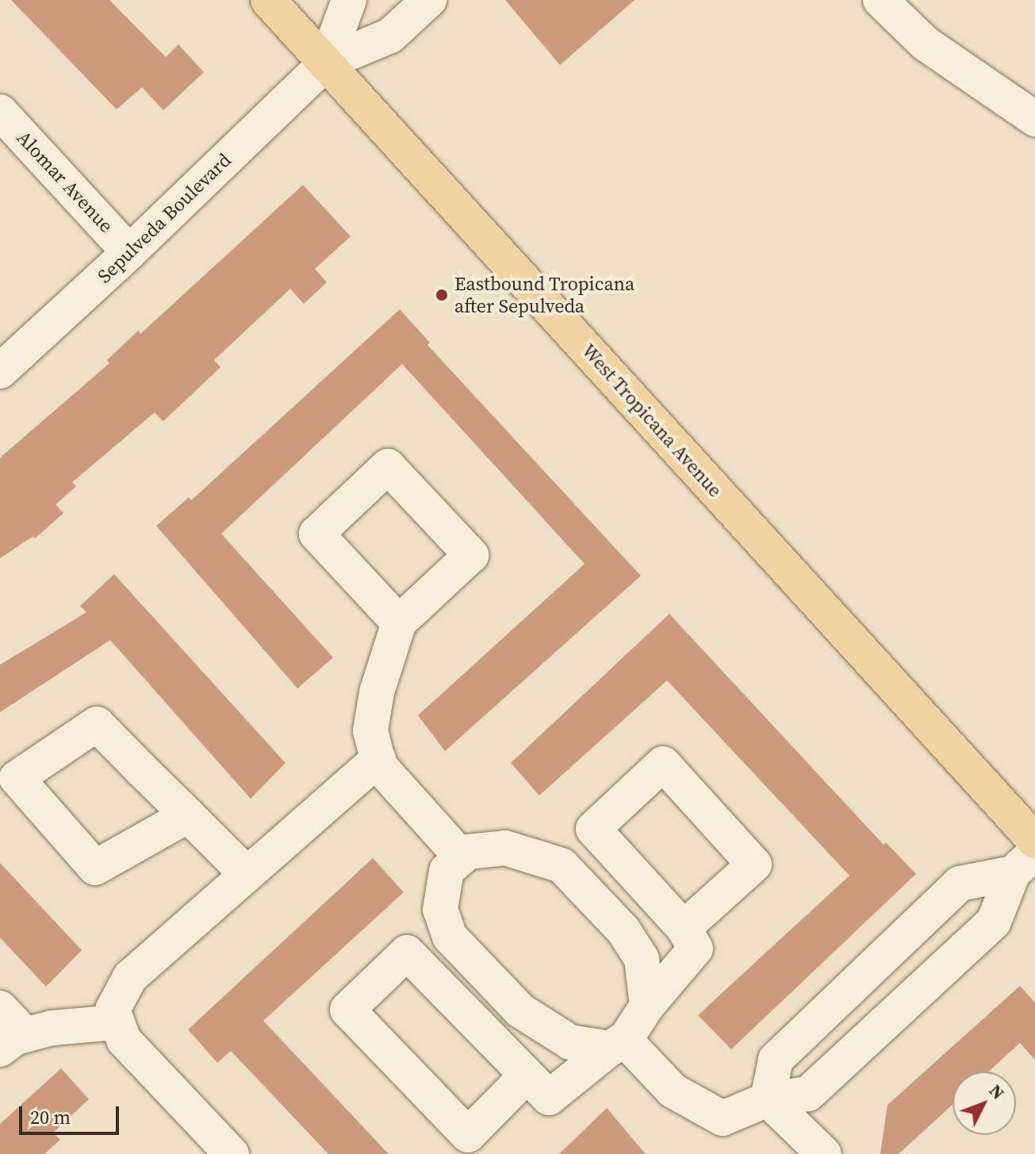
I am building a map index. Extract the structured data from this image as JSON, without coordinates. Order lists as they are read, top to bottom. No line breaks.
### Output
{"streets":{"main road":["West Tropicana Avenue"],"street":["Alomar Avenue","Sepulveda Boulevard"]},"crossings":[["Alomar Avenue","Sepulveda Boulevard"],["Sepulveda Boulevard","West Tropicana Avenue"]],"places":["Eastbound Tropicana after Sepulveda"],"scale_bar":"20 m","north":"top right"}
